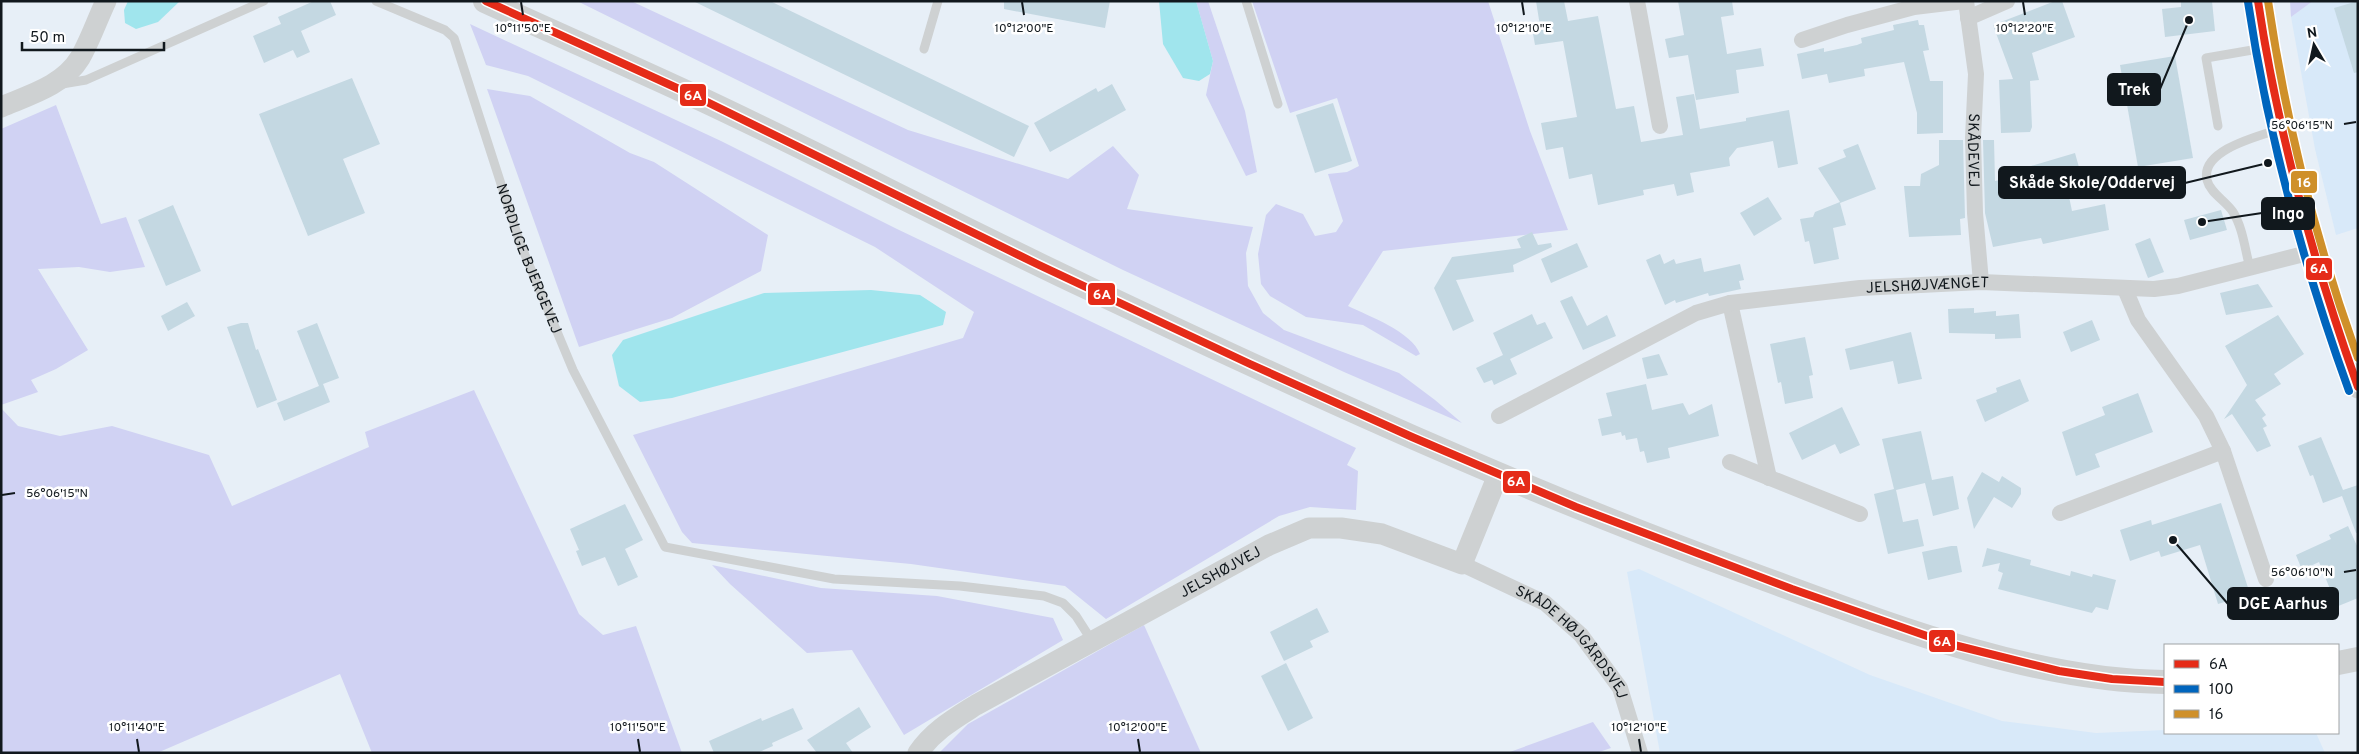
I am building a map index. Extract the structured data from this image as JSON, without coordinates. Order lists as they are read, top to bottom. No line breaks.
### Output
{"streets":{"street":["SKÅDEVEJ","JELSHØJVÆNGET","JELSHØJVEJ","SKÅDE HØJGÅRDSVEJ"],"lane":["NORDLIGE BJERGEVEJ"]},"crossings":[["SKÅDEVEJ","JELSHØJVÆNGET"],["NORDLIGE BJERGEVEJ","JELSHØJVEJ"],["JELSHØJVEJ","SKÅDE HØJGÅRDSVEJ"]],"places":["Trek","Skåde Skole/Oddervej","Ingo","DGE Aarhus"],"lines":["transit line 6A","transit line 16","transit line 100"],"legend":["6A","100","16"],"scale_bar":"50 m","north":"top","coordinates":["10°11'50\"E","10°12'00\"E","10°12'10\"E","10°12'20\"E","56°06'15\"N","56°06'10\"N","10°11'40\"E"]}
